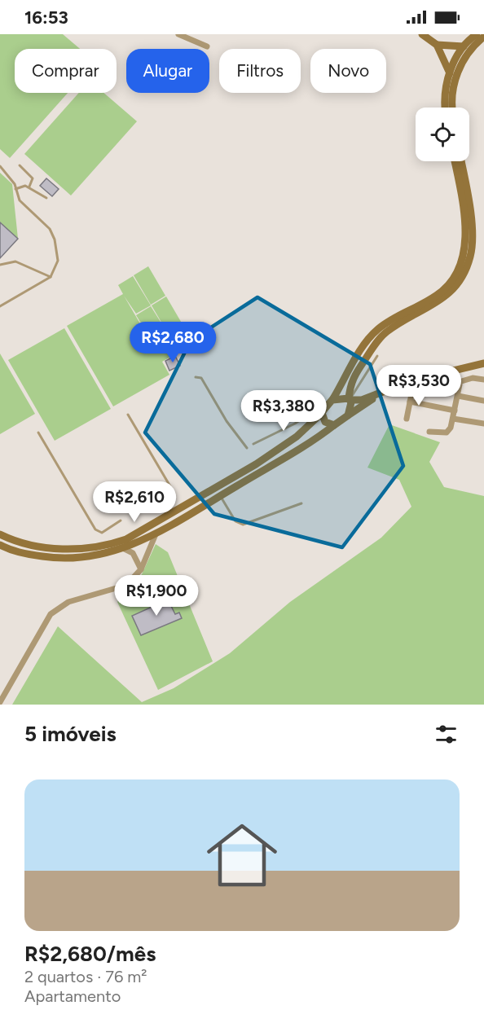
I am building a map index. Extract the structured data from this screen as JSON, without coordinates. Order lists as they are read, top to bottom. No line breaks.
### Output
{"page":{"status":"16:53","chip":["Comprar","Alugar","Filtros","Novo"],"price":["R$2,680","R$3,530","R$3,380","R$2,610","R$1,900"],"heading":"5 imóveis","list":[{"name":"R$2,680/mês","note":"2 quartos · 76 m² · Apartamento"}]}}
